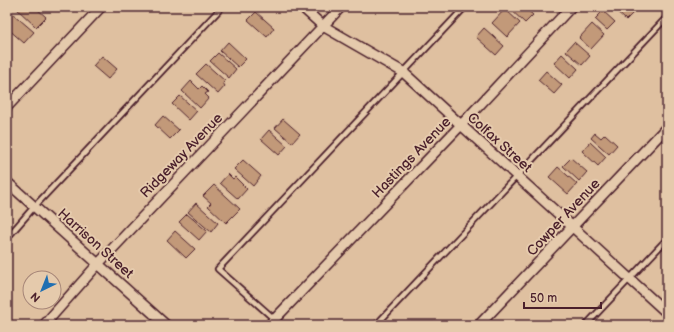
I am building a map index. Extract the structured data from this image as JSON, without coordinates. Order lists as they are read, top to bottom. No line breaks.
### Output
{"streets":{"street":["Colfax Street","Ridgeway Avenue","Hastings Avenue","Cowper Avenue","Harrison Street"]},"crossings":[["Colfax Street","Ridgeway Avenue"],["Colfax Street","Hastings Avenue"],["Colfax Street","Cowper Avenue"],["Ridgeway Avenue","Harrison Street"]],"scale_bar":"50 m","north":"bottom left"}
